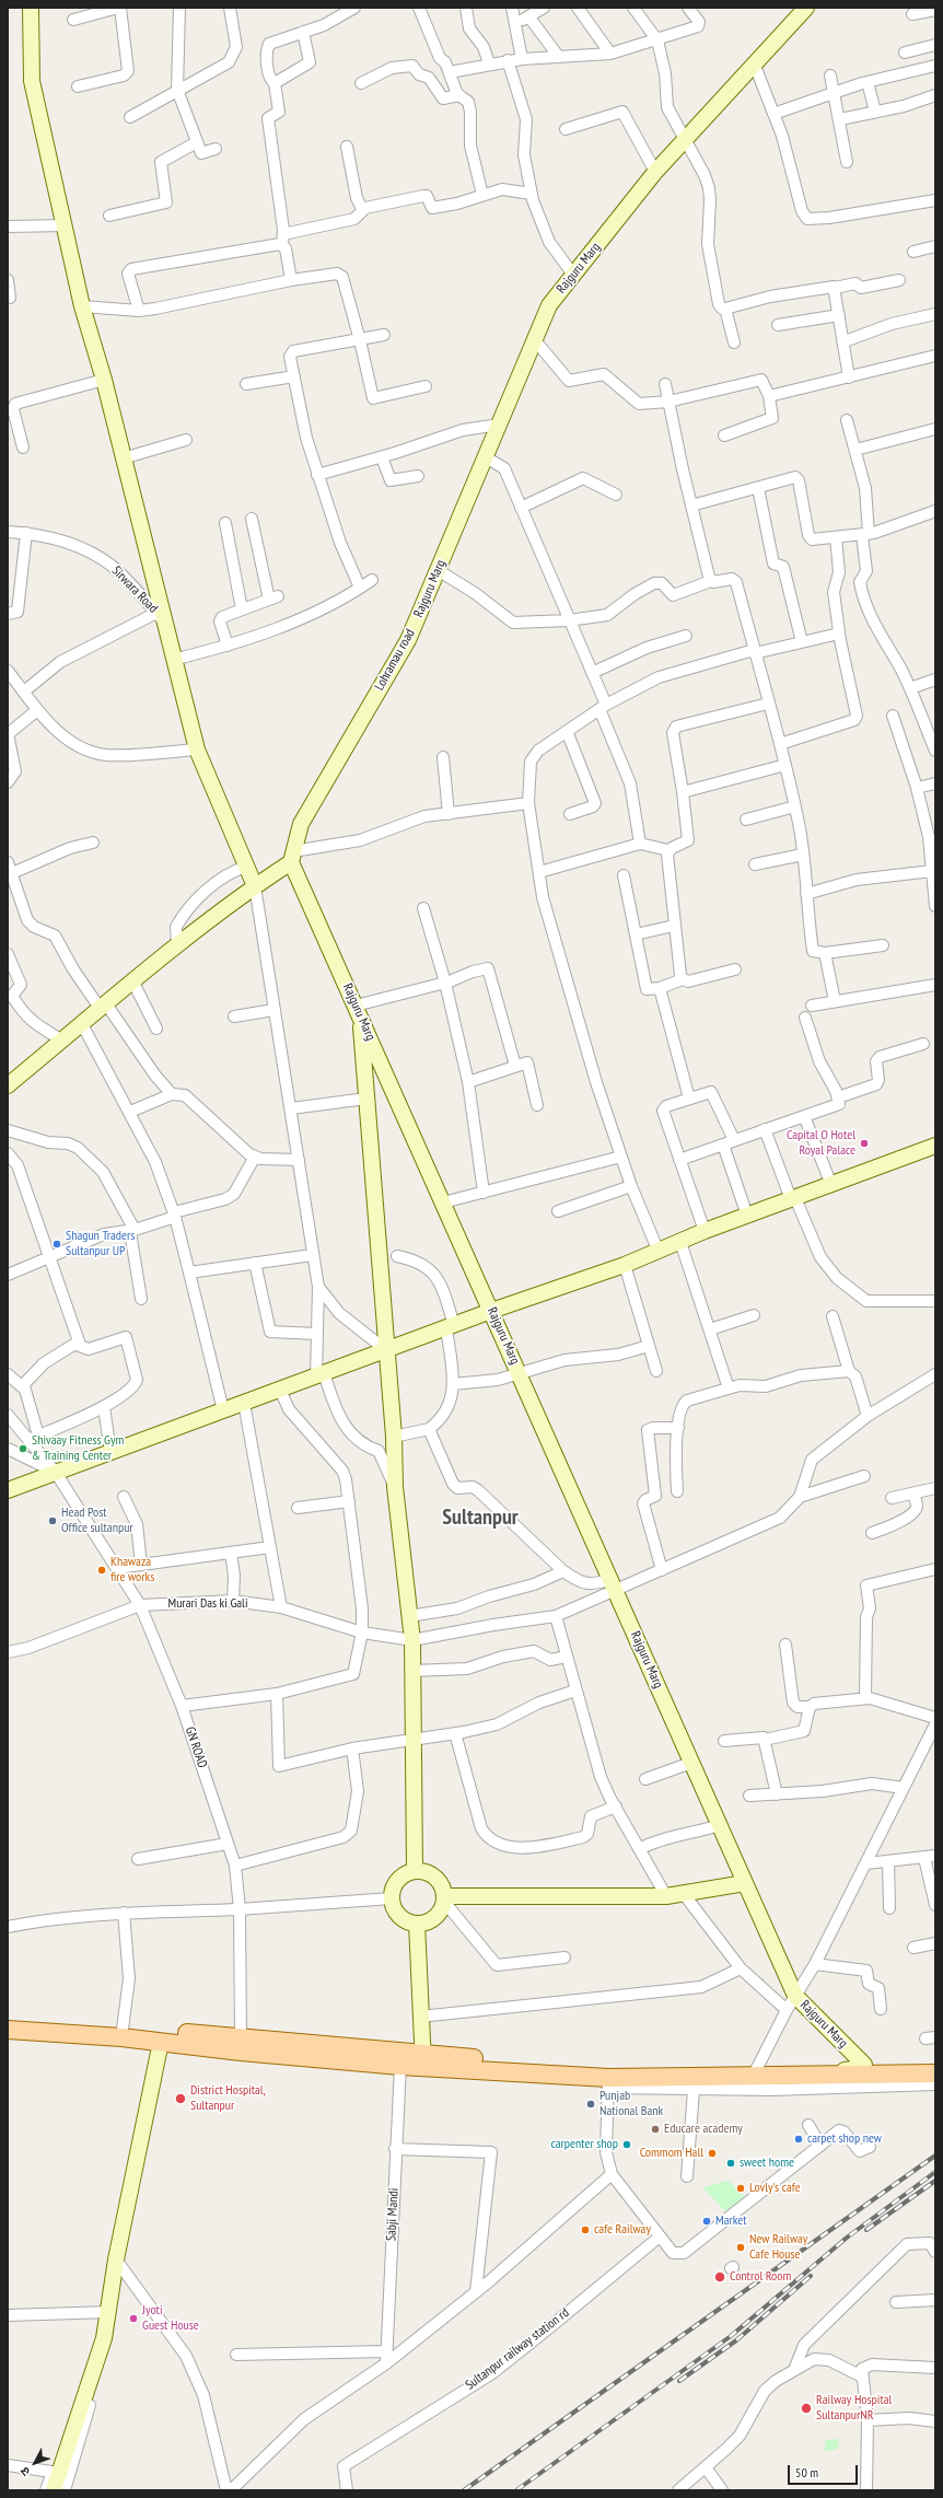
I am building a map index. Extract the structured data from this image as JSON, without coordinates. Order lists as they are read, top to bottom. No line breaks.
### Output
{"streets":{"street":["Rajguru Marg","Sirwara Road","Murari Das ki Gali","GN ROAD","Sabji Mandi","Sultanpur railway station rd"]},"crossings":[["Murari Das ki Gali","GN ROAD"]],"districts":["Sultanpur"],"places":["Capital O Hotel Royal Palace","Shagun Traders Sultanpur UP","Shivaay Fitness Gym & Training Center","Head Post Office sultanpur","Khawaza fire works","District Hospital, Sultanpur","Punjab National Bank","Educare academy","carpet shop new","carpenter shop","Commom Hall","sweet home","Lovly's cafe","Market","cafe Railway","New Railway Cafe House","Control Room","Jyoti Guest House","Railway Hospital SultanpurNR"],"scale_bar":"50 m","north":"bottom left"}
